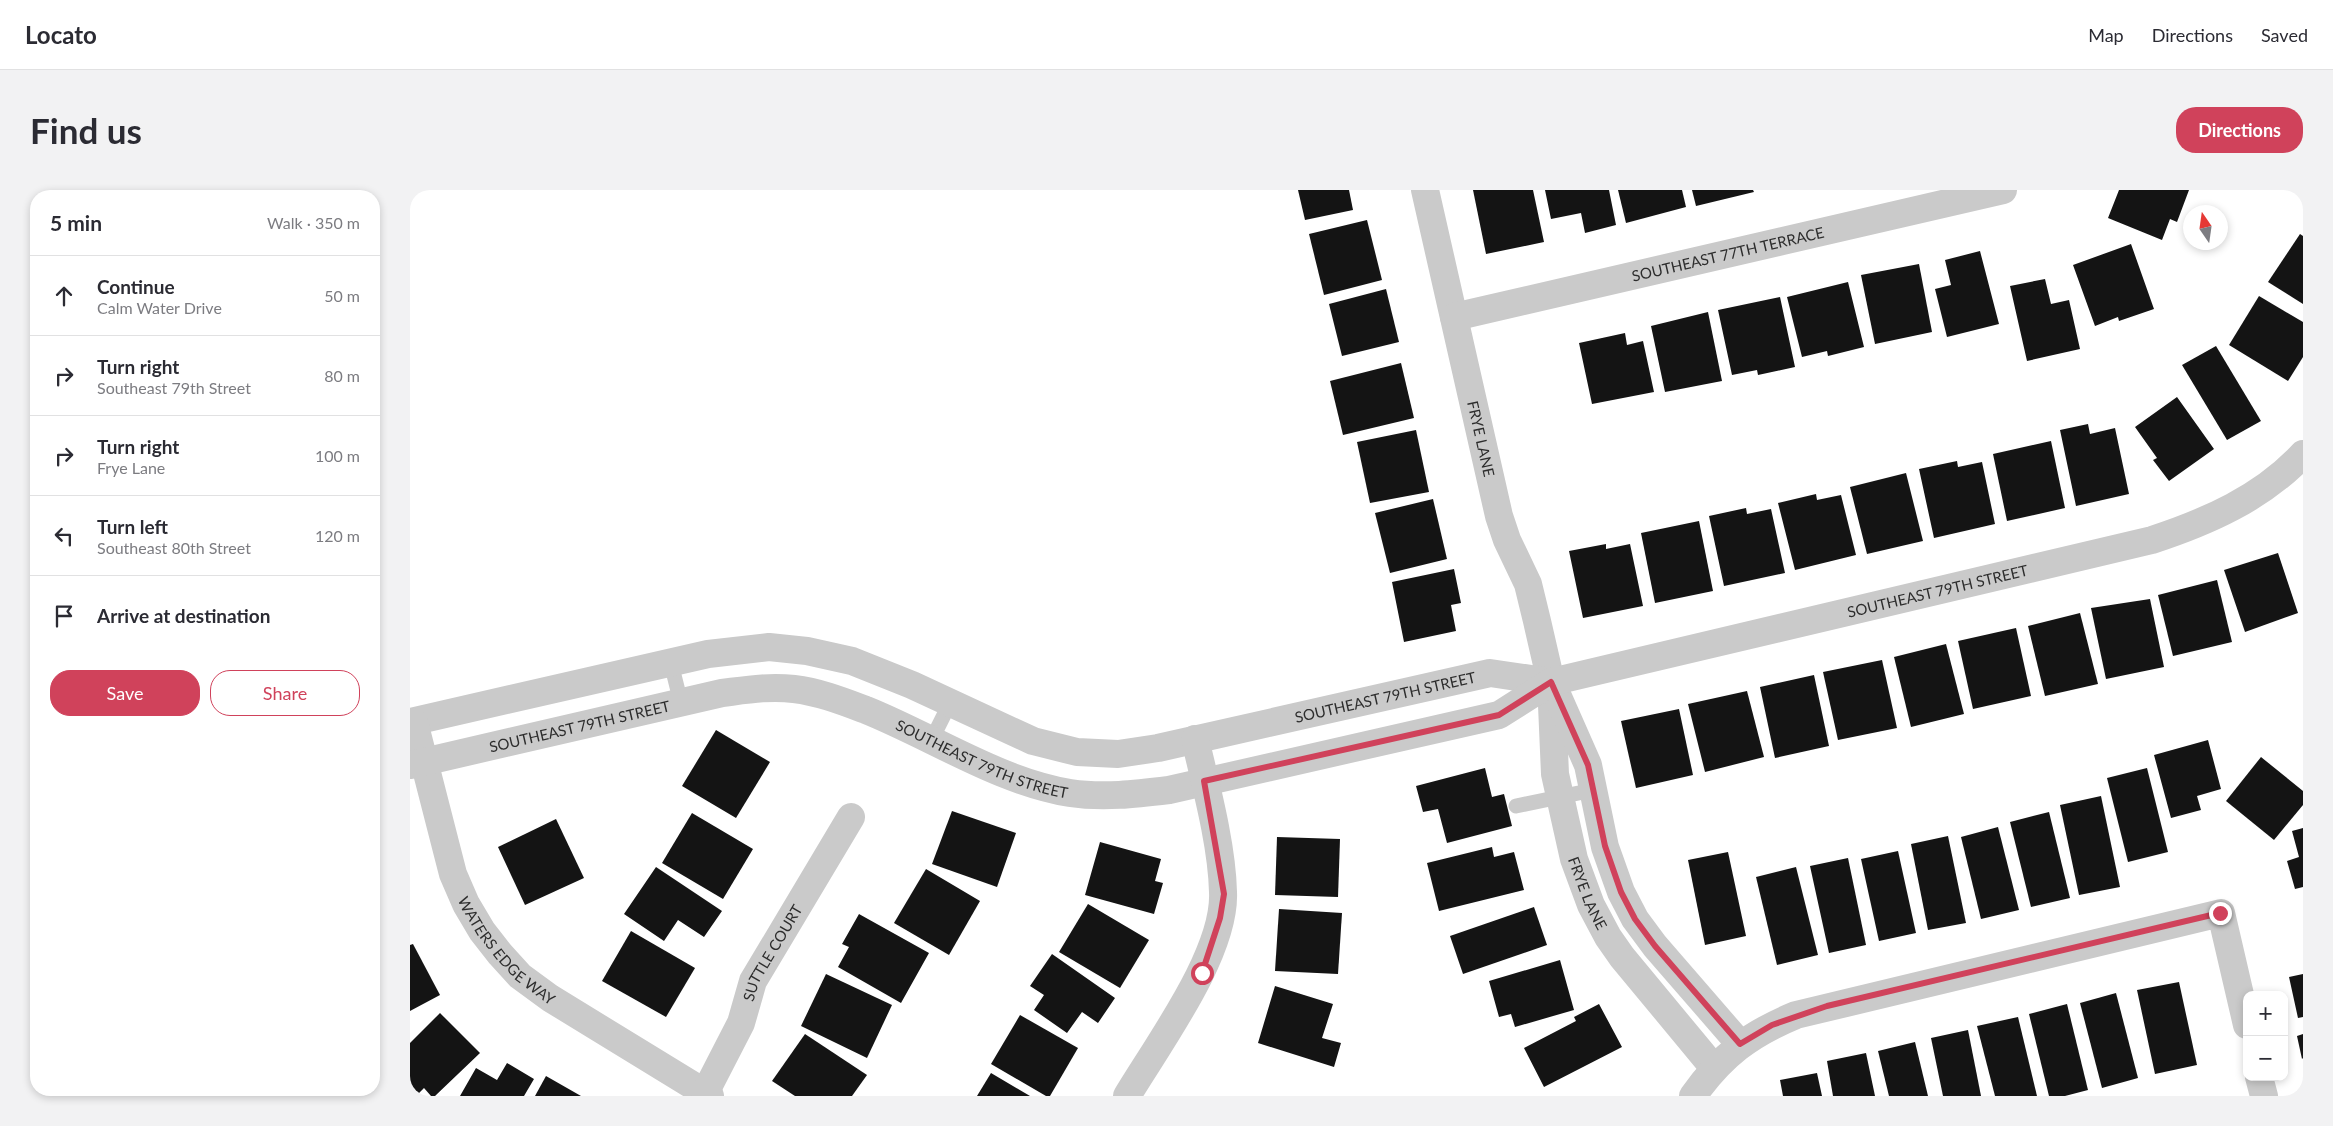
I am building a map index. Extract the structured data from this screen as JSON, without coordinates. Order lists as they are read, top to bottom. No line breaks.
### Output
{"streets":{"street":["SOUTHEAST 77TH TERRACE","FRYE LANE","SOUTHEAST 79TH STREET","WATERS EDGE WAY","SUTTLE COURT"]},"crossings":[["SOUTHEAST 77TH TERRACE","FRYE LANE"],["FRYE LANE","SOUTHEAST 79TH STREET"],["SOUTHEAST 79TH STREET","WATERS EDGE WAY"],["WATERS EDGE WAY","SUTTLE COURT"]],"north":"top","page":{"header":"Locato","nav":["Map","Directions","Saved"],"buttons":["Directions",["Save","Share"]],"title":"Find us","heading":["5 min","Walk · 350 m"],"list":[["Continue","Calm Water Drive","50 m"],["Turn right","Southeast 79th Street","80 m"],["Turn right","Frye Lane","100 m"],["Turn left","Southeast 80th Street","120 m"],"Arrive at destination"],"map_buttons":["+","−"]}}
